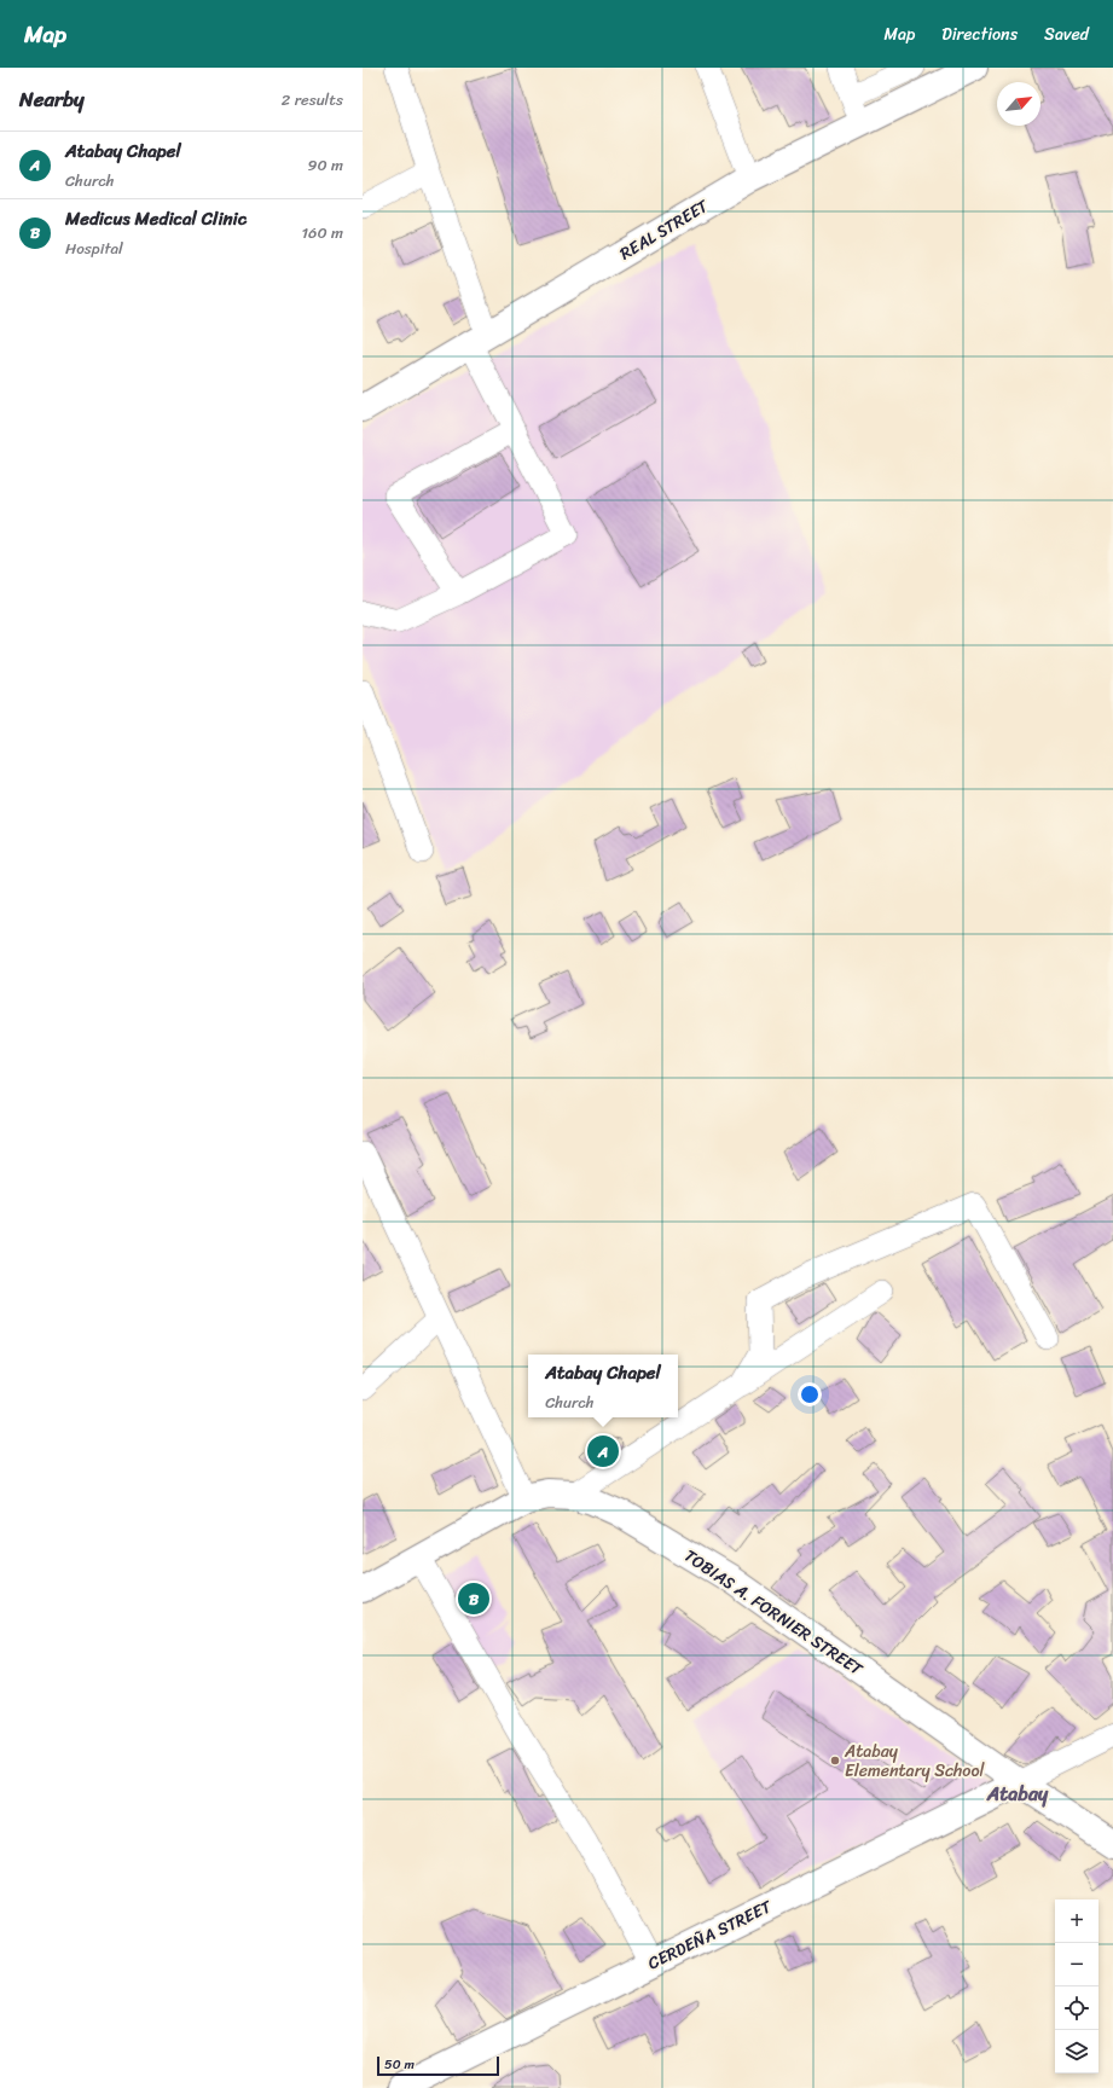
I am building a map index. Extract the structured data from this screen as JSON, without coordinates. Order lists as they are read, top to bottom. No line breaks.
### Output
{"streets":{"main road":["REAL STREET","TOBIAS A. FORNIER STREET","CERDEÑA STREET"]},"crossings":[["TOBIAS A. FORNIER STREET","CERDEÑA STREET"]],"districts":["Atabay"],"places":["Atabay Elementary School"],"scale_bar":"50 m","north":"top right","page":{"header":"Map","nav":["Map","Directions","Saved"],"heading":["Nearby","2 results"],"list":[{"mark":"A","name":"Atabay Chapel","note":"Church","value":"90 m"},{"mark":"B","name":"Medicus Medical Clinic","note":"Hospital","value":"160 m"}],"popup":["Atabay Chapel","Church"],"pins":["A","B"],"map_buttons":["+","−"],"scale":"50 m"}}
